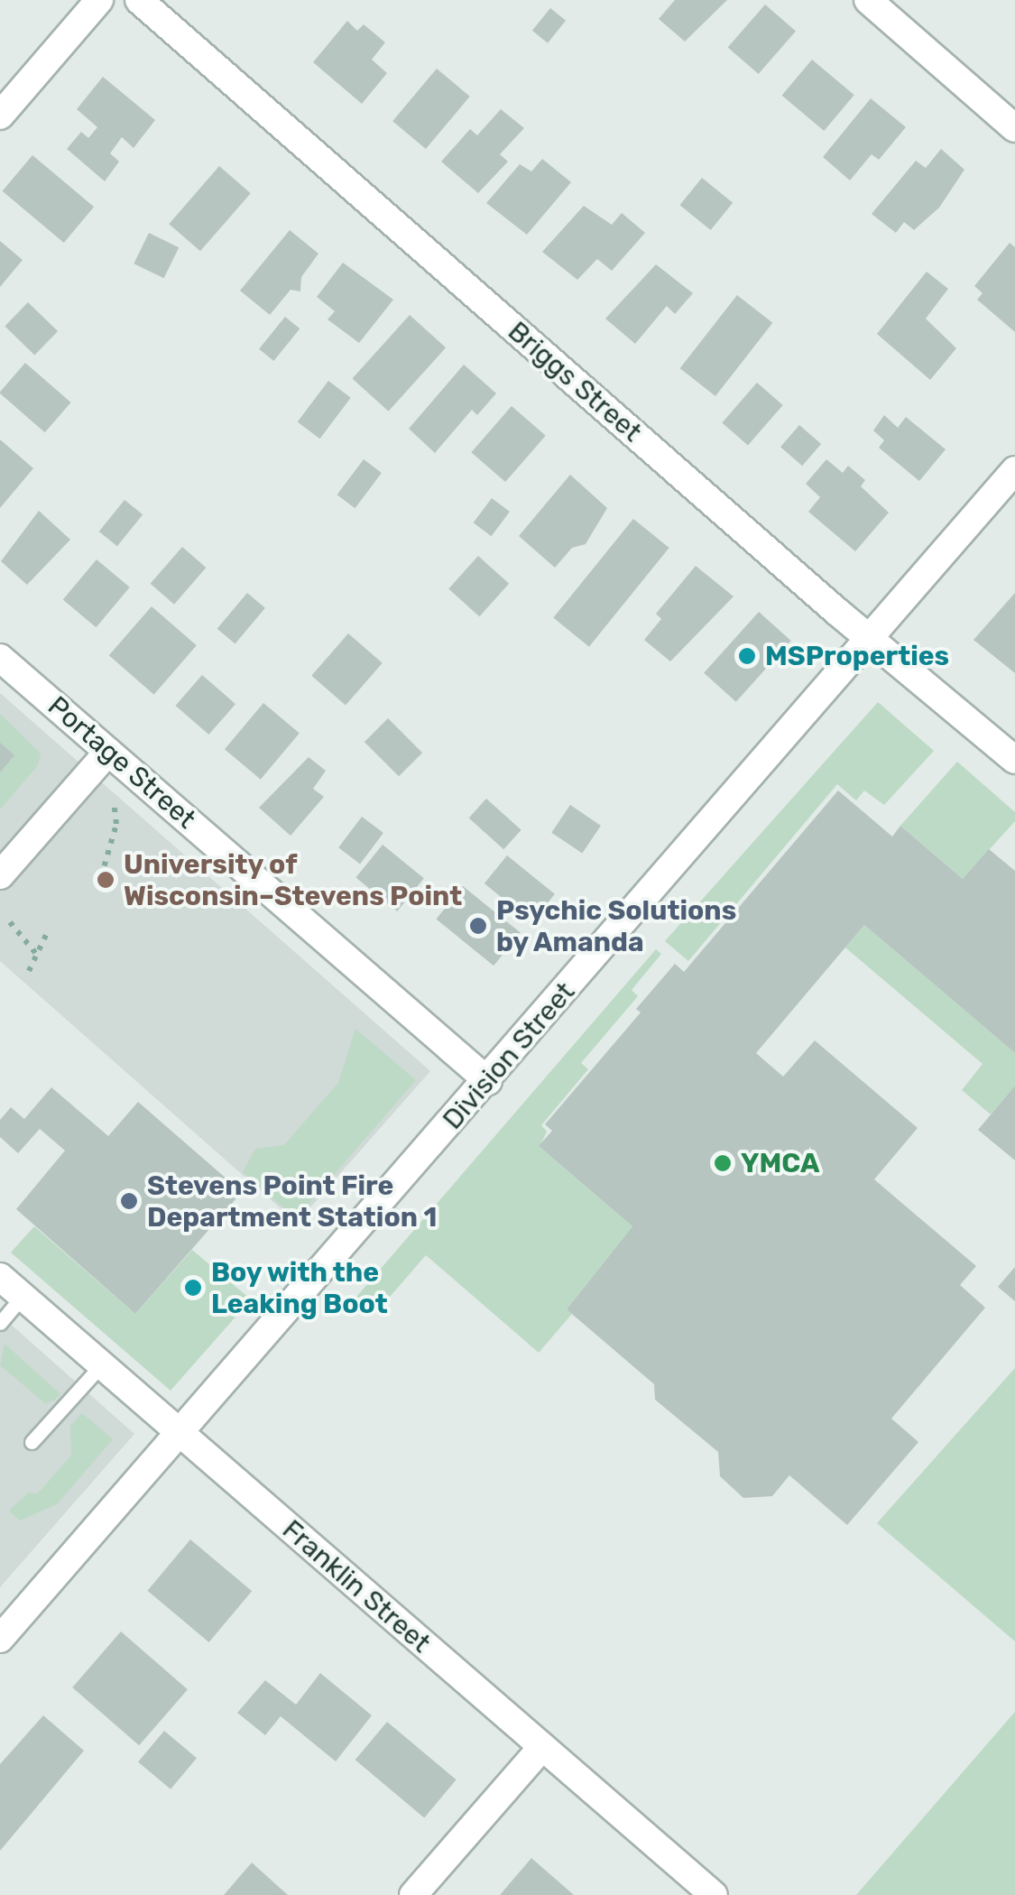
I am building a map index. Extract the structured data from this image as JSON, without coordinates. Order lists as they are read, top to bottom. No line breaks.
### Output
{"streets":{"street":["Briggs Street","Portage Street","Division Street","Franklin Street"]},"crossings":[["Briggs Street","Division Street"],["Portage Street","Division Street"],["Division Street","Franklin Street"]],"places":["MSProperties","University of Wisconsin–Stevens Point","Psychic Solutions by Amanda","YMCA","Stevens Point Fire Department Station 1","Boy with the Leaking Boot"]}
